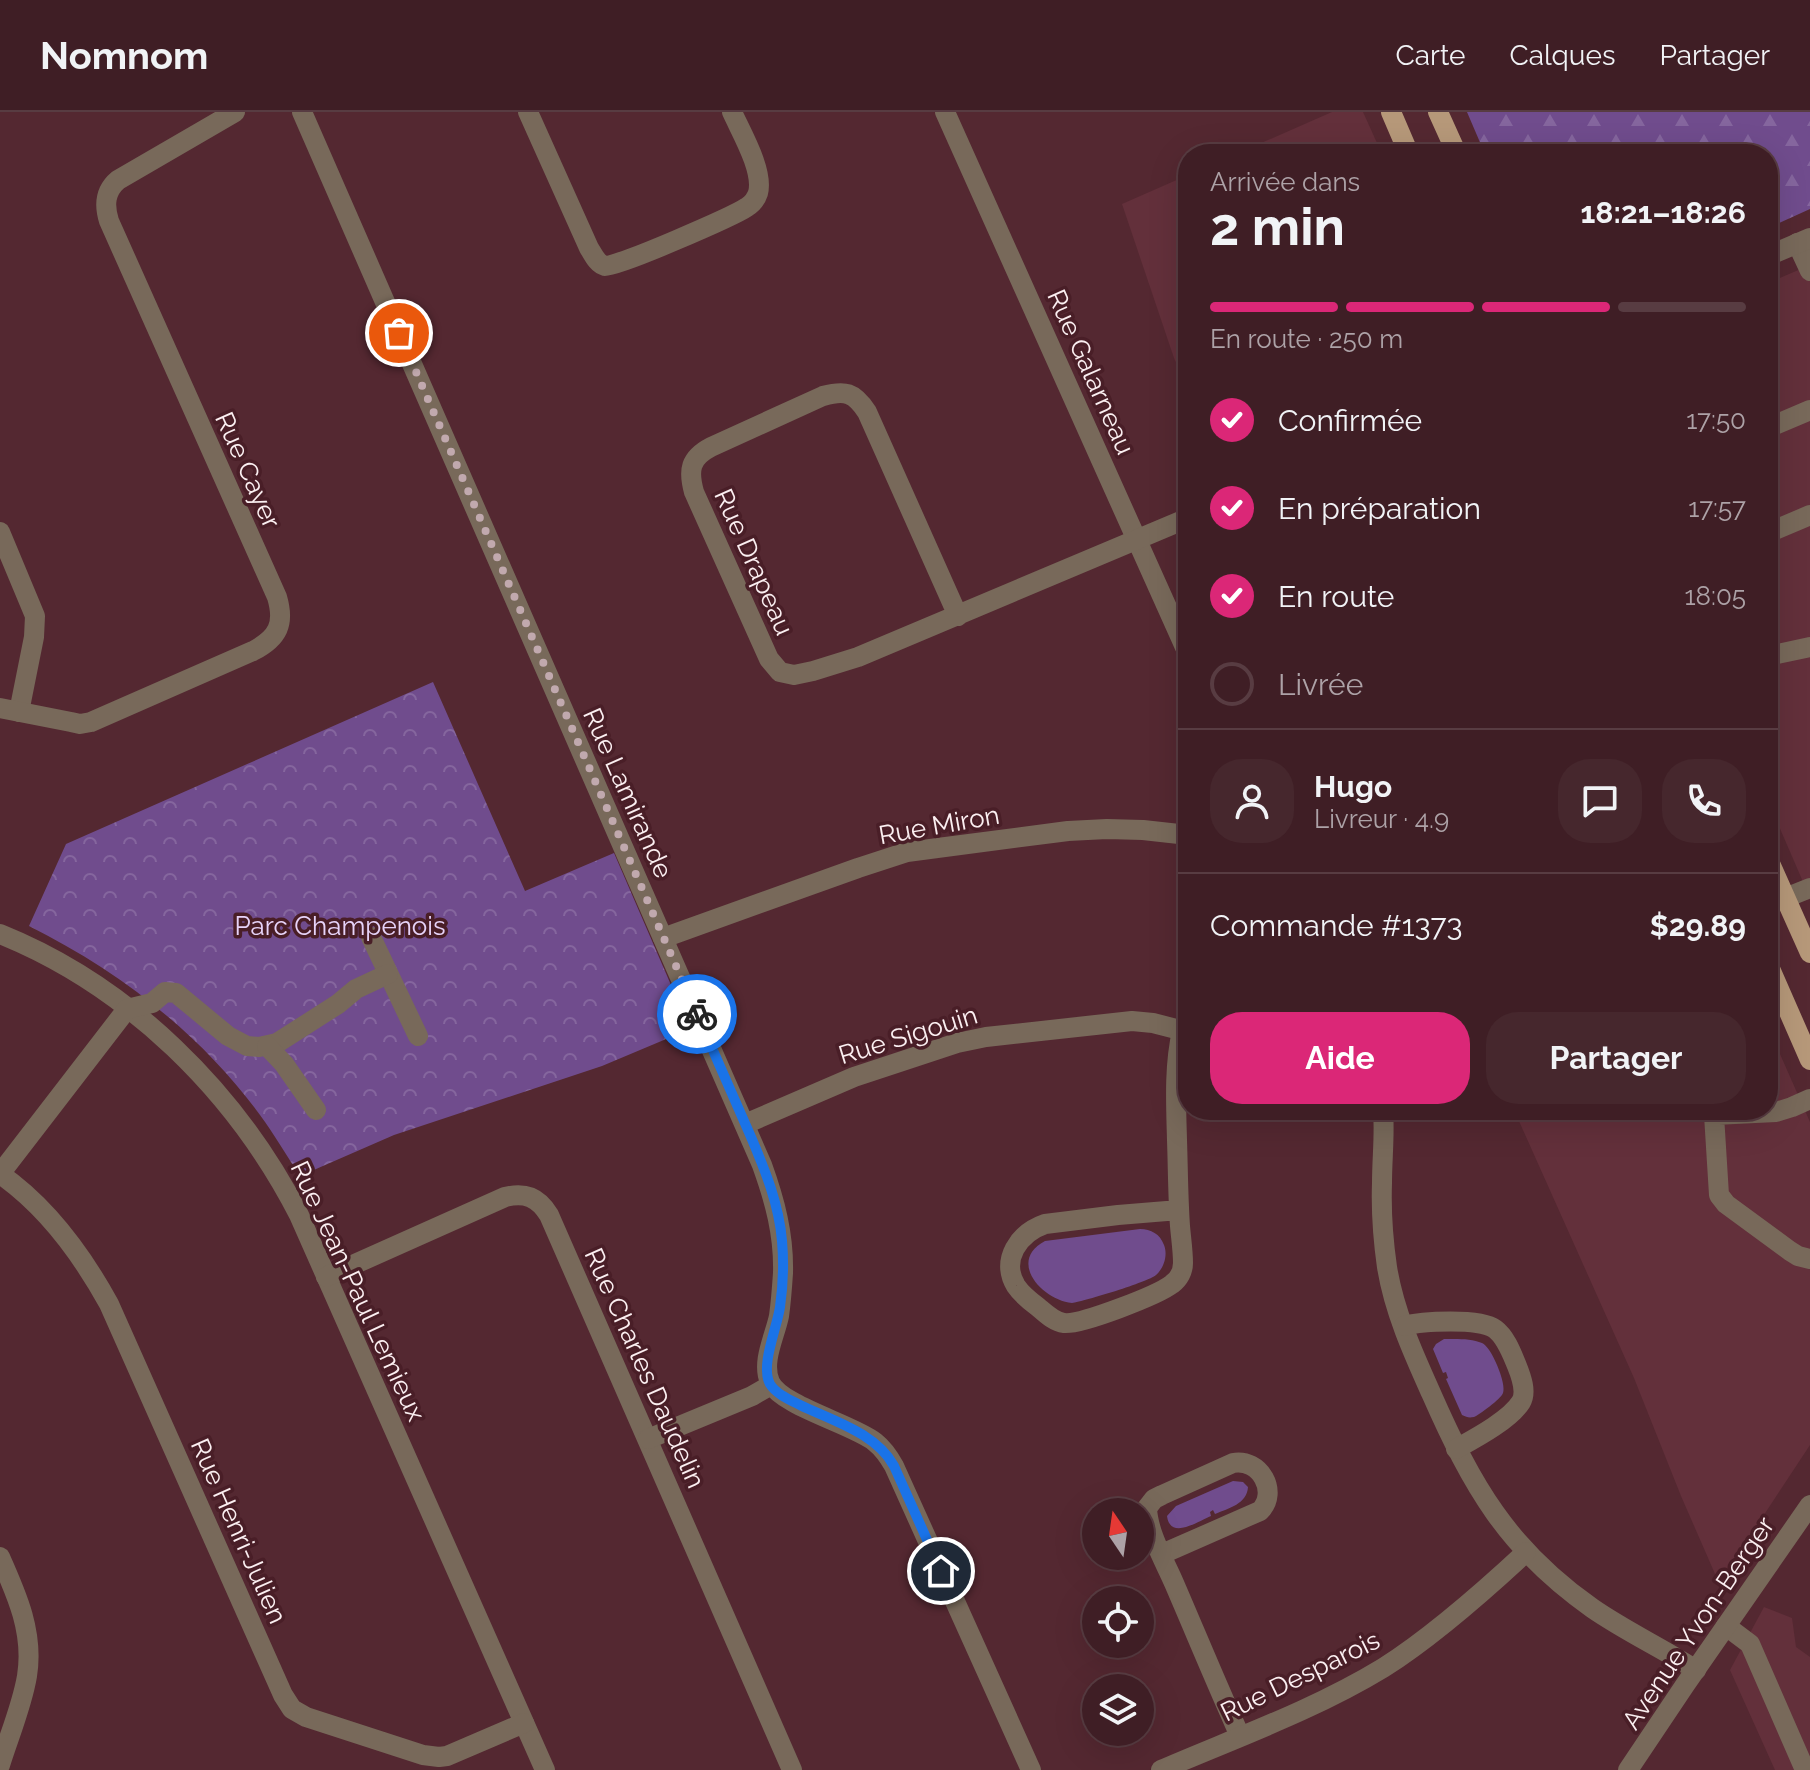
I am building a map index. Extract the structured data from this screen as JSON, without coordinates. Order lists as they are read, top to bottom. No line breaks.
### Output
{"streets":{"street":["Rue Galarneau","Rue Cayer","Rue Drapeau","Rue Lamirande","Rue Miron","Rue Sigouin","Rue Jean-Paul Lemieux","Rue Charles Daudelin","Rue Henri-Julien","Avenue Yvon-Berger","Rue Desparois"]},"crossings":[["Rue Galarneau","Rue Drapeau"],["Rue Lamirande","Rue Miron"],["Rue Lamirande","Rue Sigouin"],["Rue Jean-Paul Lemieux","Rue Charles Daudelin"],["Rue Jean-Paul Lemieux","Rue Henri-Julien"]],"parks":["Parc Champenois"],"north":"top","page":{"header":"Nomnom","nav":["Carte","Calques","Partager"],"heading":["2 min","Arrivée dans","18:21–18:26"],"panel":["Hugo","Livreur · 4.9","Commande #1373","$29.89"],"bar":"En route · 250 m","list":[["Confirmée","17:50"],["En préparation","17:57"],["En route","18:05"],"Livrée"],"buttons":["Aide","Partager"]}}
